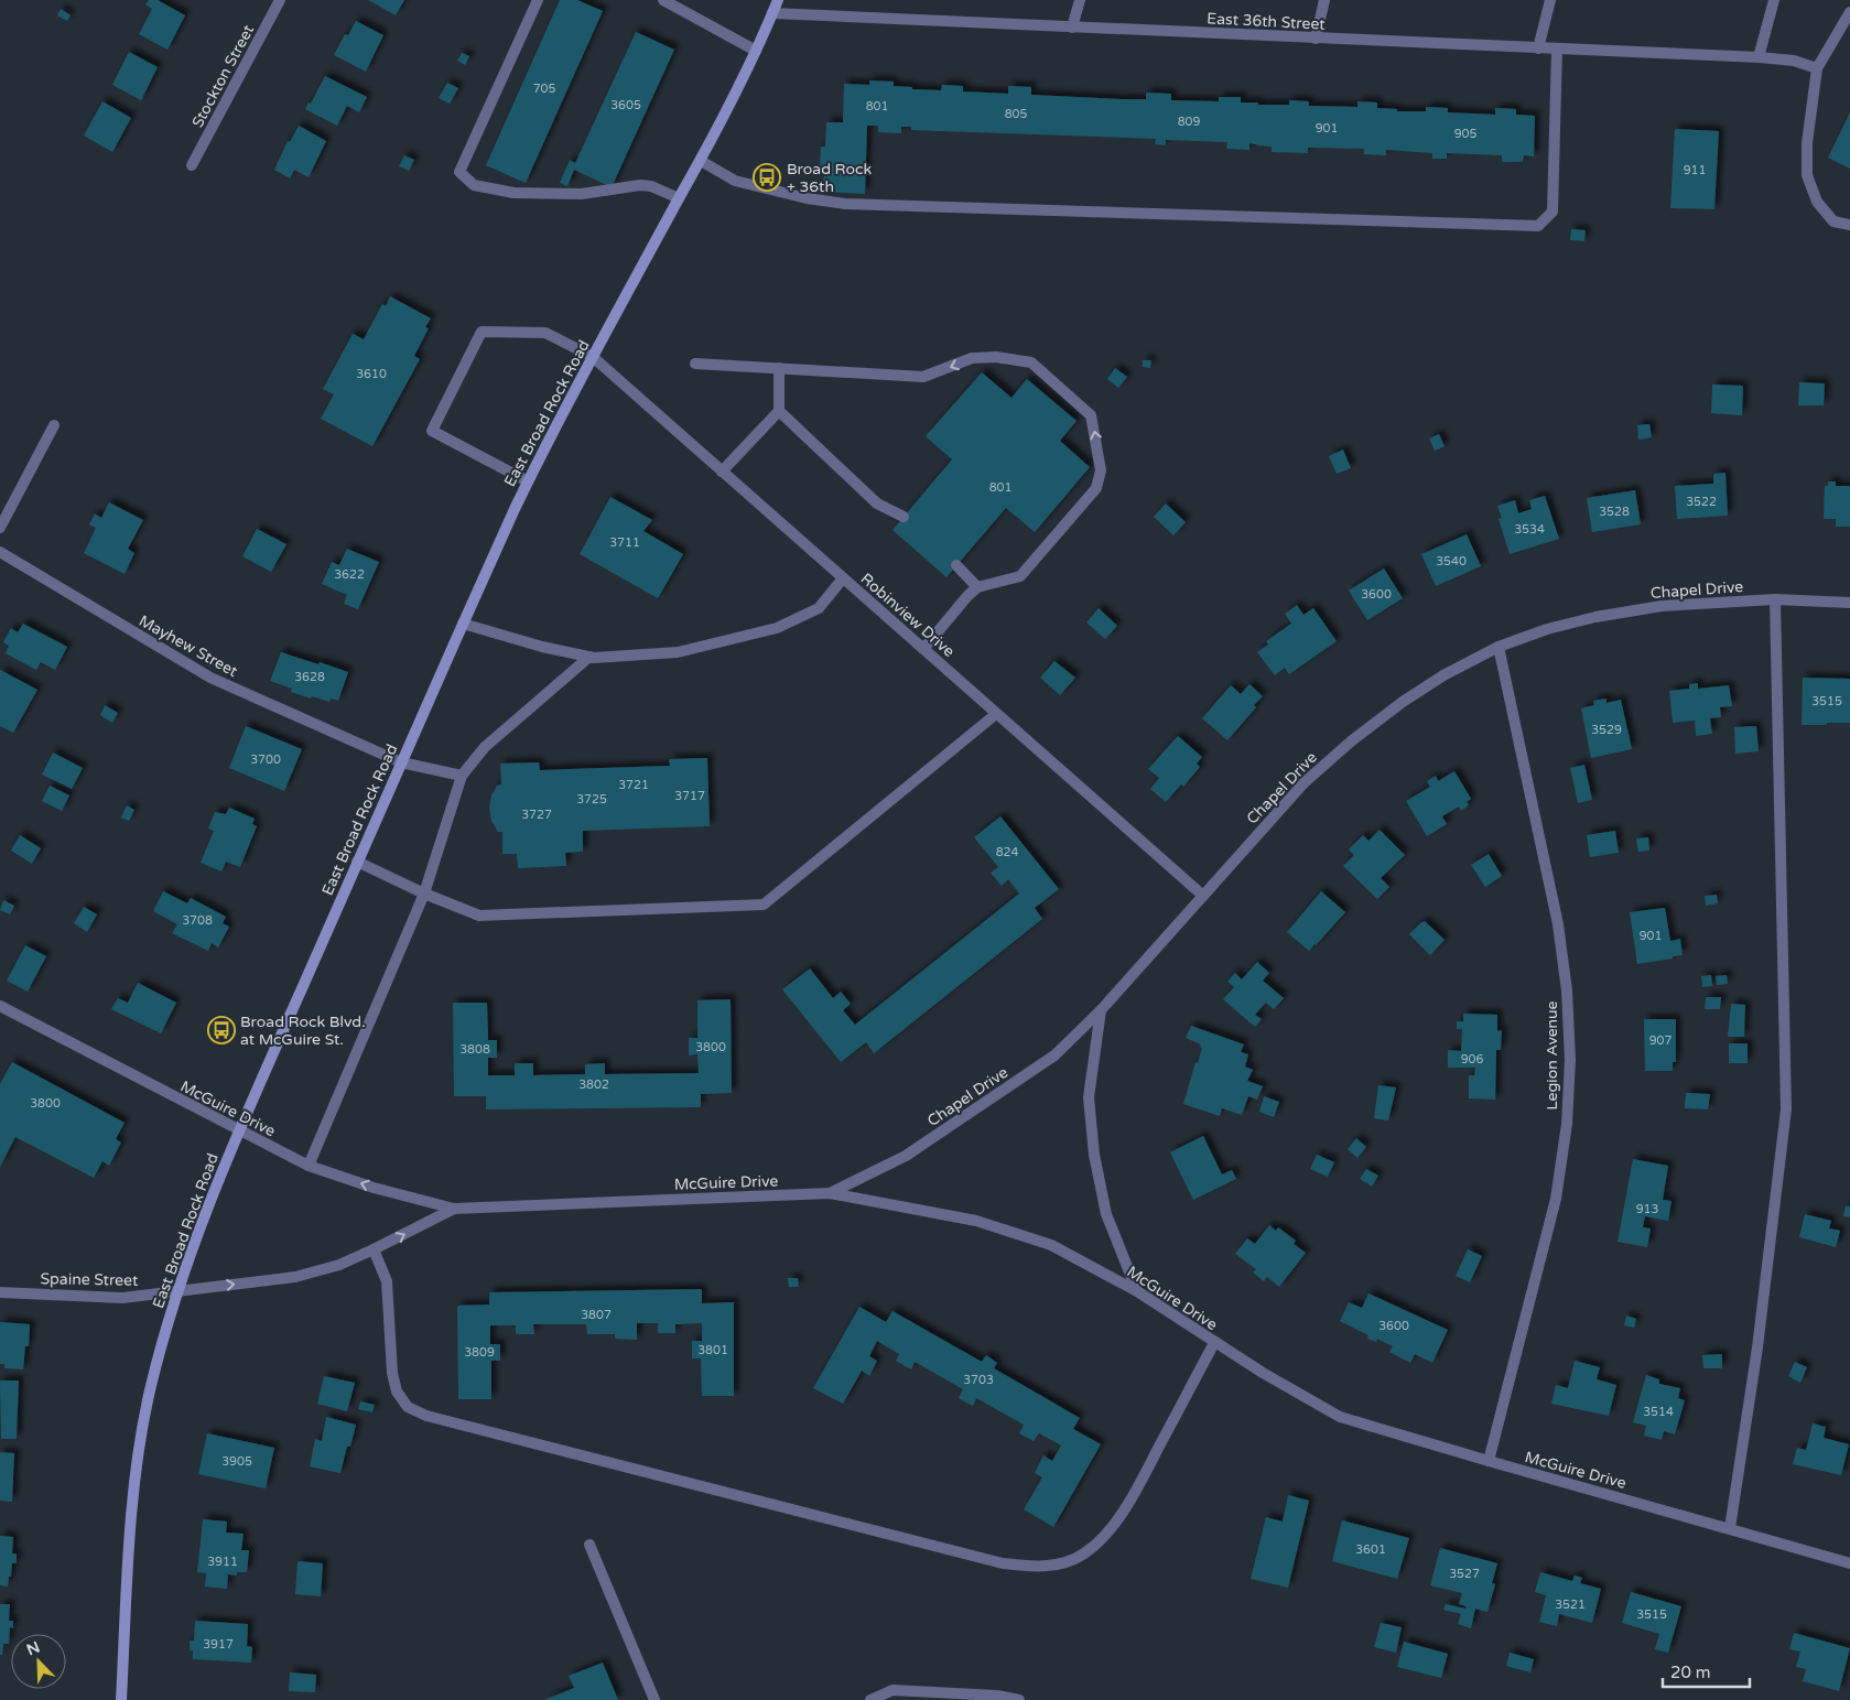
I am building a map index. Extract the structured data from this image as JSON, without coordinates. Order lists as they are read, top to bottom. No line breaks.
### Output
{"streets":{"main road":["East Broad Rock Road"],"street":["East 36th Street","Stockton Street","Chapel Drive","Robinview Drive","Mayhew Street","Legion Avenue","McGuire Drive","Spaine Street"]},"crossings":[["East 36th Street","East Broad Rock Road"],["East Broad Rock Road","Robinview Drive"],["East Broad Rock Road","Mayhew Street"],["East Broad Rock Road","McGuire Drive"],["East Broad Rock Road","Spaine Street"],["Chapel Drive","Robinview Drive"],["Chapel Drive","Legion Avenue"],["Chapel Drive","McGuire Drive"],["Legion Avenue","McGuire Drive"],["McGuire Drive","Spaine Street"]],"places":{"bus stop":["Broad Rock + 36th","Broad Rock Blvd. at McGuire St."]},"house_numbers":["705","3605","801","805","809","901","905","911","3610","801","3522","3528","3534","3711","3540","3622","3600","3628","3515","3529","3700","3721","3717","3725","3727","824","3708","901","907","3800","3808","906","3802","3800","913","3807","3600","3801","3809","3703","3514","3905","3601","3911","3527","3521","3515","3917"],"scale_bar":"20 m","north":"top left"}
